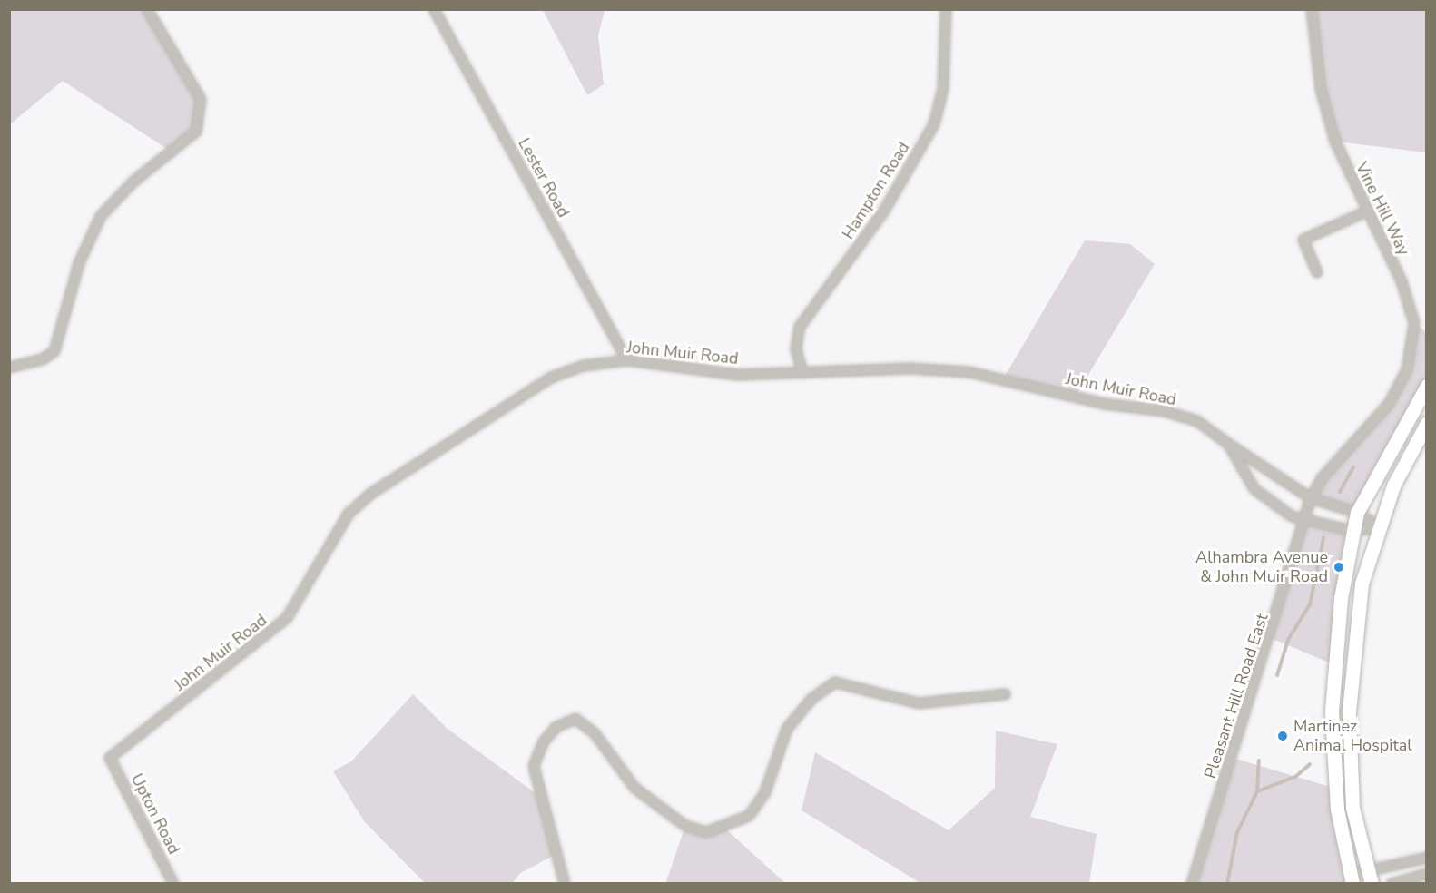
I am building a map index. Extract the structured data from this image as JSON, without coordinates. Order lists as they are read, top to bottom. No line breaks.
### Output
{"streets":{"street":["Lester Road","Hampton Road","Vine Hill Way","John Muir Road","Pleasant Hill Road East","Upton Road"]},"crossings":[["Lester Road","John Muir Road"],["Hampton Road","John Muir Road"],["Vine Hill Way","John Muir Road"],["Vine Hill Way","Pleasant Hill Road East"],["John Muir Road","Pleasant Hill Road East"],["John Muir Road","Upton Road"]],"places":["Alhambra Avenue & John Muir Road","Martinez Animal Hospital"]}
